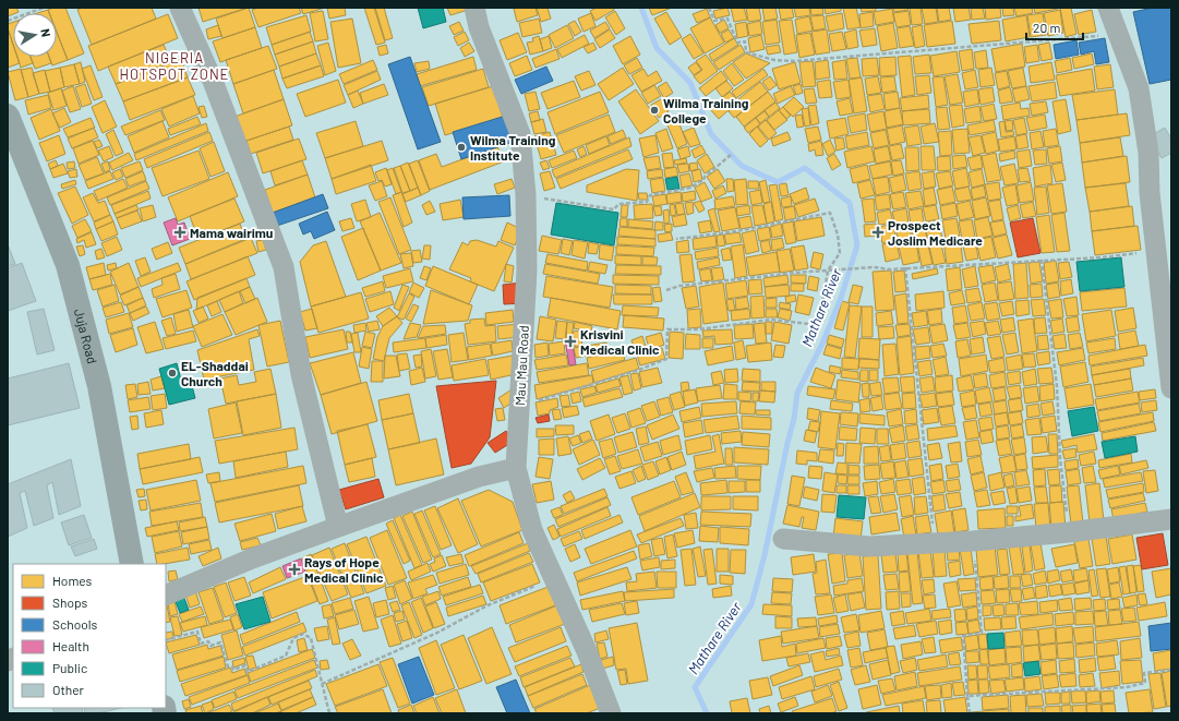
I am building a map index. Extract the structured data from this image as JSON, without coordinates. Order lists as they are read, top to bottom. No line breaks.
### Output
{"streets":{"main road":["Juja Road"],"street":["Mau Mau Road"]},"districts":["NIGERIA HOTSPOT ZONE"],"water":["Mathare River"],"places":{"other":["Wilma Training College","Wilma Training Institute","EL-Shaddai Church"],"health":["Mama wairimu","Prospect Joslim Medicare","Krisvini Medical Clinic","Rays of Hope Medical Clinic"]},"legend":["Homes","Shops","Schools","Health","Public","Other"],"scale_bar":"20 m","north":"right"}
